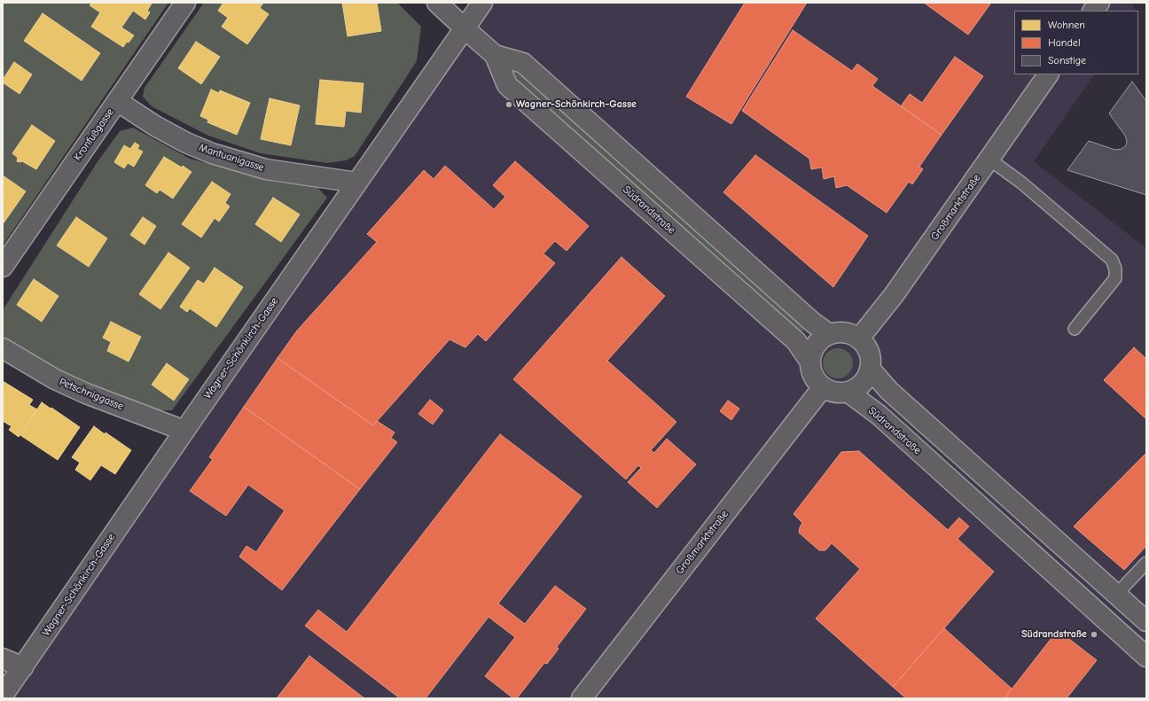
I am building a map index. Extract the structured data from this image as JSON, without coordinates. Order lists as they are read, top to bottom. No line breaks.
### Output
{"streets":{"street":["Kronfußgasse","Mantuanigasse","Großmarktstraße","Südrandstraße","Wagner-Schönkirch-Gasse","Petschniggasse"]},"crossings":[["Kronfußgasse","Mantuanigasse"],["Mantuanigasse","Wagner-Schönkirch-Gasse"],["Großmarktstraße","Südrandstraße"],["Südrandstraße","Wagner-Schönkirch-Gasse"],["Wagner-Schönkirch-Gasse","Petschniggasse"]],"places":["Wagner-Schönkirch-Gasse","Südrandstraße"],"legend":["Wohnen","Handel","Sonstige"]}
